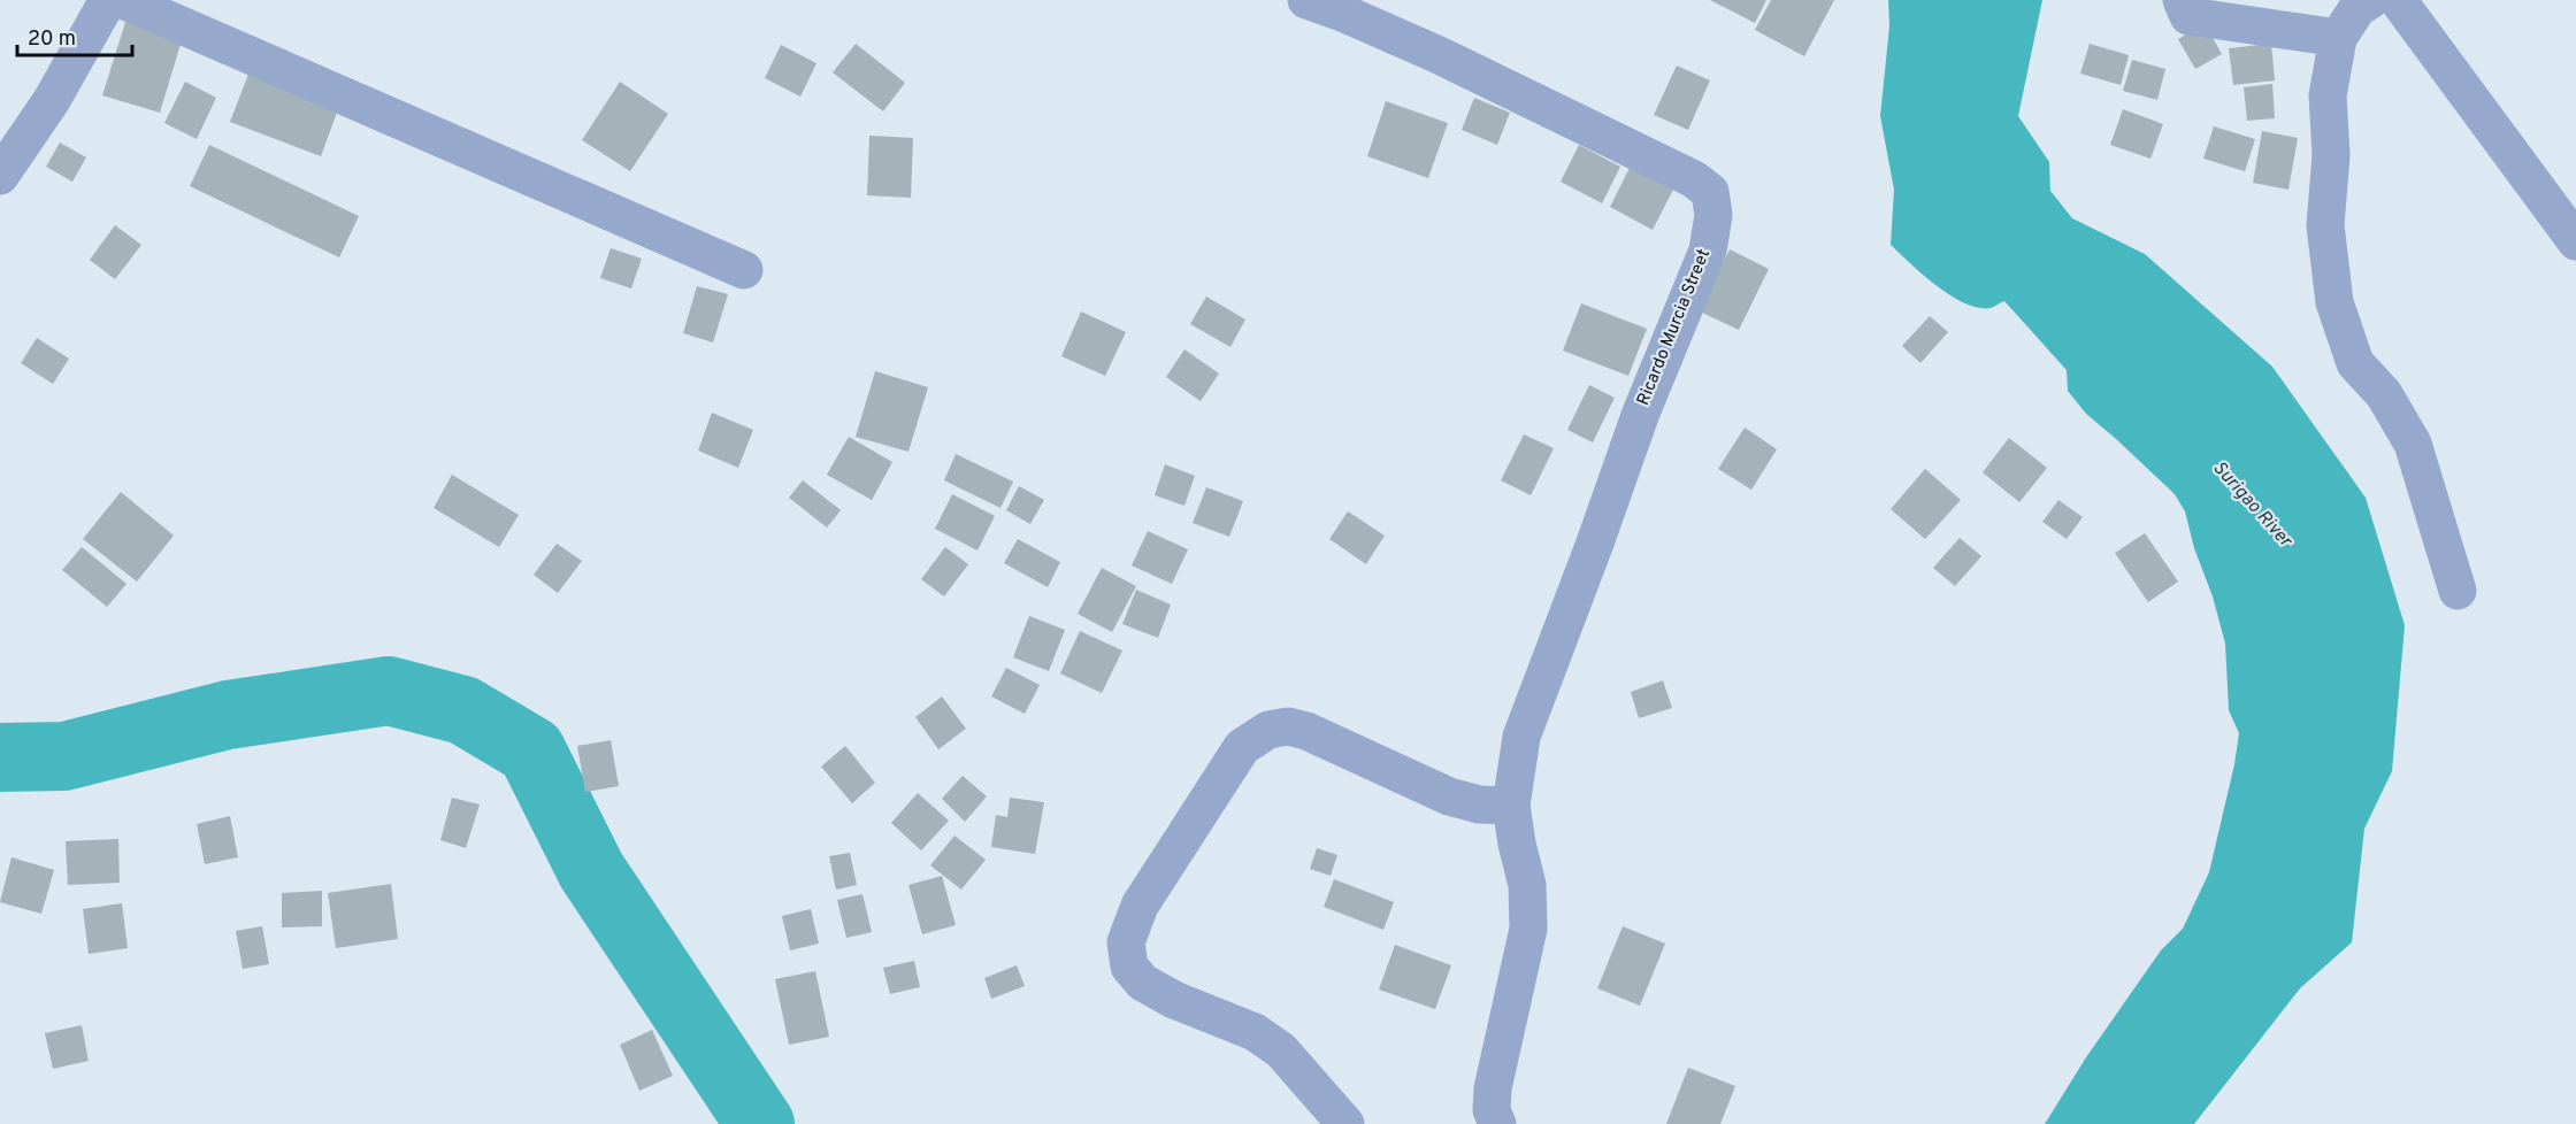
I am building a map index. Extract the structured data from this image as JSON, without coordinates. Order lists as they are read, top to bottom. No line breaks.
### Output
{"streets":{"street":["Ricardo Murcia Street"]},"water":["Surigao River"],"scale_bar":"20 m"}
